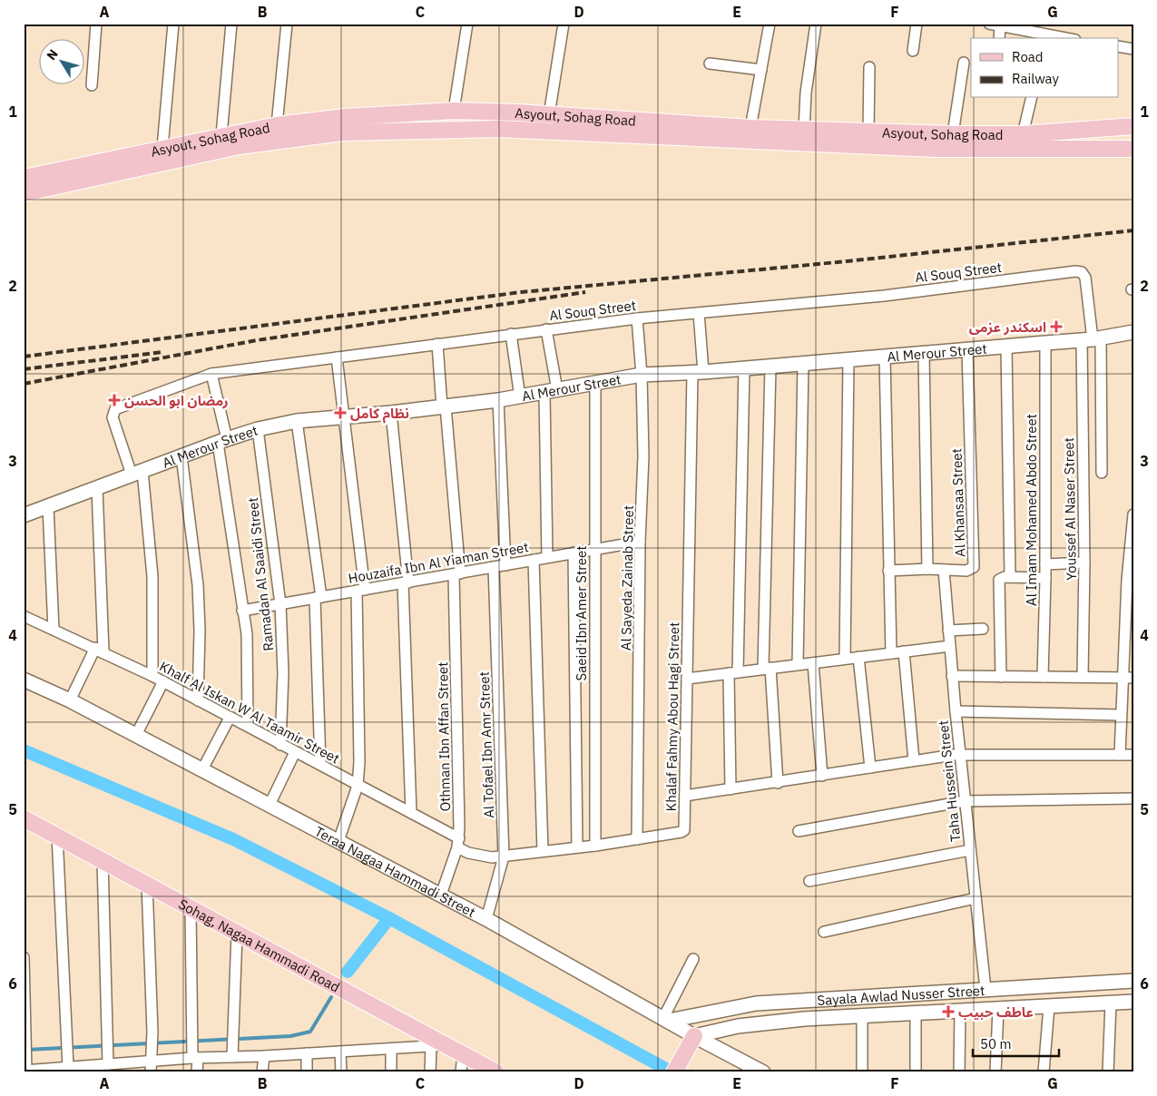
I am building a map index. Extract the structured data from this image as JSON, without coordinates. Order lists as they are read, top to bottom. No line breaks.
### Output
{"streets":{"main road":["Asyout, Sohag Road","Sohag, Nagaa Hammadi Road"],"street":["Al Souq Street","Al Merour Street","Al Khansaa Street","Youssef Al Naser Street","Al Imam Mohamed Abdo Street","Houzaifa Ibn Al Yiaman Street","Ramadan Al Saaidi Street","Al Sayeda Zainab Street","Saeid Ibn Amer Street","Khalf Al Iskan W Al Taamir Street","Khalaf Fahmy Abou Hagi Street","Othman Ibn Affan Street","Al Tofael Ibn Amr Street","Taha Hussein Street","Teraa Nagaa Hammadi Street","Sayala Awlad Nusser Street"]},"crossings":[["Al Souq Street","Al Merour Street"],["Al Souq Street","Youssef Al Naser Street"],["Al Souq Street","Al Sayeda Zainab Street"],["Al Souq Street","Khalaf Fahmy Abou Hagi Street"],["Al Souq Street","Othman Ibn Affan Street"],["Al Merour Street","Al Khansaa Street"],["Al Merour Street","Youssef Al Naser Street"],["Al Merour Street","Al Imam Mohamed Abdo Street"],["Al Merour Street","Ramadan Al Saaidi Street"],["Al Merour Street","Al Sayeda Zainab Street"],["Al Merour Street","Saeid Ibn Amer Street"],["Al Merour Street","Khalaf Fahmy Abou Hagi Street"],["Al Merour Street","Othman Ibn Affan Street"],["Al Khansaa Street","Taha Hussein Street"],["Houzaifa Ibn Al Yiaman Street","Ramadan Al Saaidi Street"],["Houzaifa Ibn Al Yiaman Street","Al Sayeda Zainab Street"],["Houzaifa Ibn Al Yiaman Street","Saeid Ibn Amer Street"],["Houzaifa Ibn Al Yiaman Street","Othman Ibn Affan Street"],["Houzaifa Ibn Al Yiaman Street","Al Tofael Ibn Amr Street"],["Ramadan Al Saaidi Street","Khalf Al Iskan W Al Taamir Street"],["Al Sayeda Zainab Street","Khalaf Fahmy Abou Hagi Street"],["Saeid Ibn Amer Street","Khalaf Fahmy Abou Hagi Street"],["Khalf Al Iskan W Al Taamir Street","Khalaf Fahmy Abou Hagi Street"],["Khalf Al Iskan W Al Taamir Street","Othman Ibn Affan Street"],["Khalaf Fahmy Abou Hagi Street","Othman Ibn Affan Street"],["Khalaf Fahmy Abou Hagi Street","Al Tofael Ibn Amr Street"],["Othman Ibn Affan Street","Teraa Nagaa Hammadi Street"],["Al Tofael Ibn Amr Street","Teraa Nagaa Hammadi Street"],["Taha Hussein Street","Sayala Awlad Nusser Street"],["Teraa Nagaa Hammadi Street","Sayala Awlad Nusser Street"]],"places":{"health":["اسكندر عزمى","رمضان ابو الحسن","نظام كامل","عاطف حبيب"]},"legend":["Road","Railway"],"scale_bar":"50 m","north":"top left","grid":{"columns":["A","B","C","D","E","F","G"],"rows":["1","2","3","4","5","6"]}}
